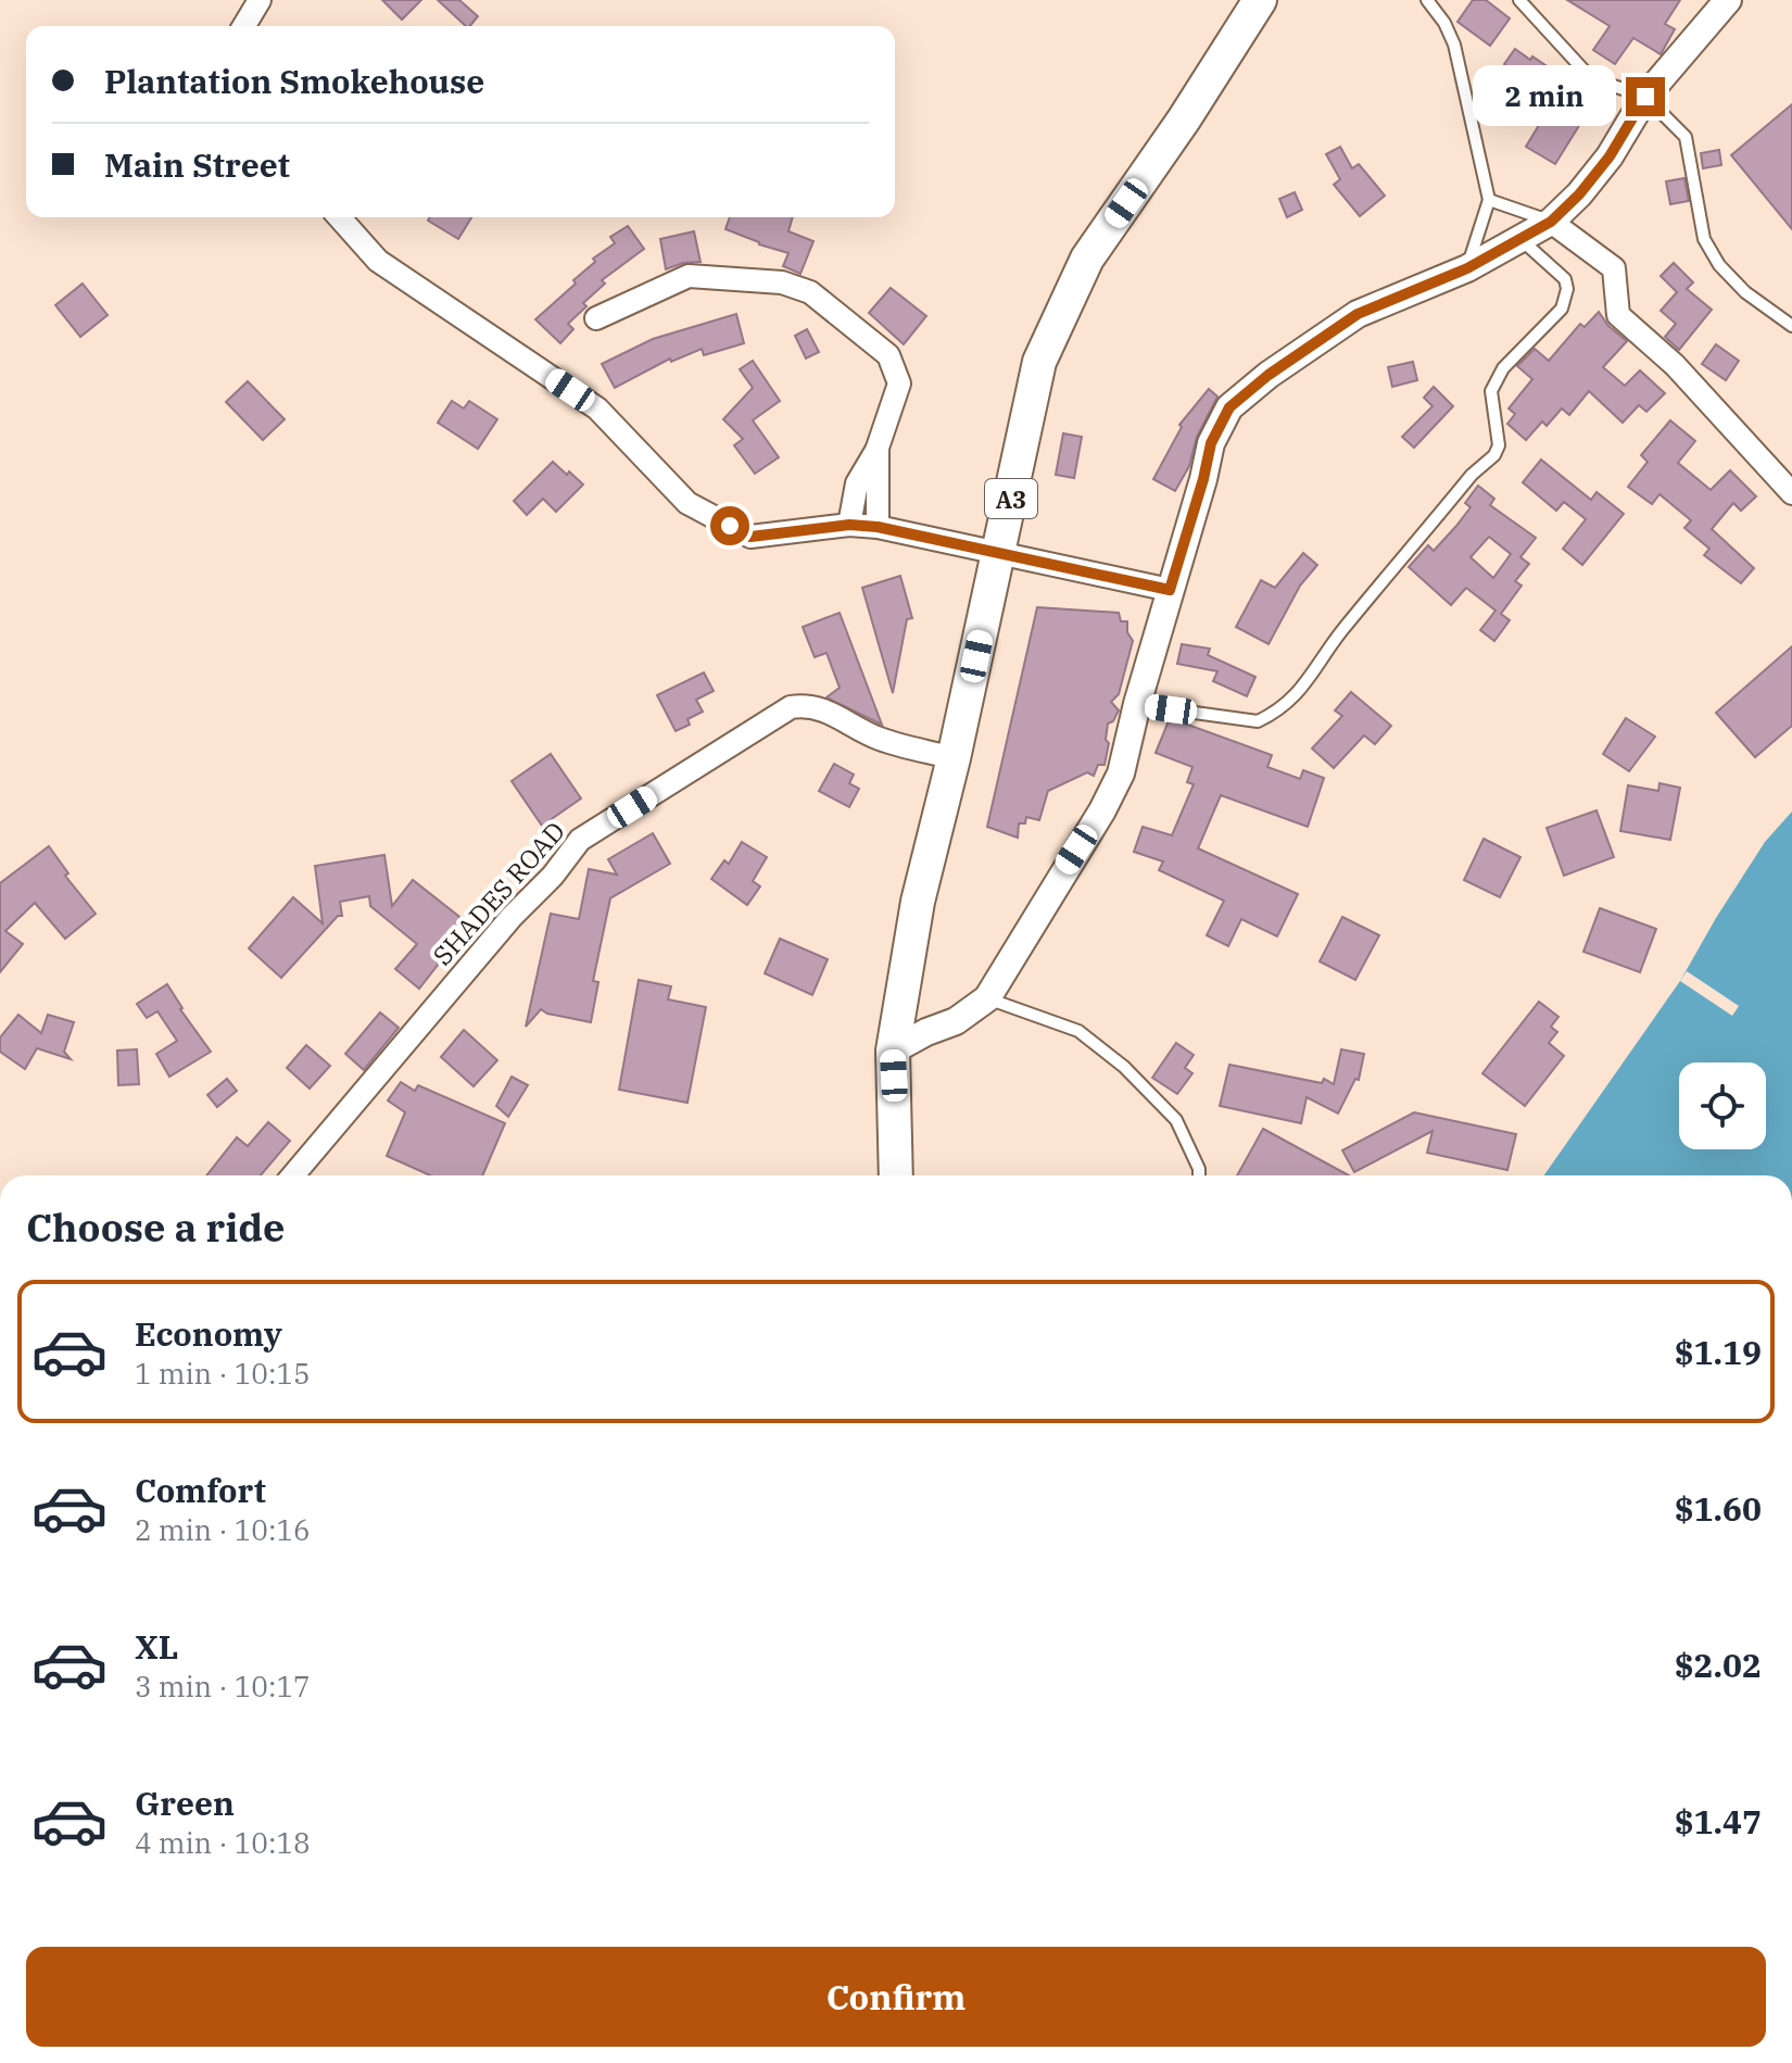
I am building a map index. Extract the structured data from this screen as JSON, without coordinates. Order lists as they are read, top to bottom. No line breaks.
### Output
{"streets":{"main road":["A3"],"street":["SHADES ROAD"]},"crossings":[["A3","SHADES ROAD"]],"page":{"banner":["Plantation Smokehouse","Main Street"],"bubble":"2 min","heading":"Choose a ride","list":[{"name":"Economy","note":"1 min · 10:15","value":"$1.19"},{"name":"Comfort","note":"2 min · 10:16","value":"$1.60"},{"name":"XL","note":"3 min · 10:17","value":"$2.02"},{"name":"Green","note":"4 min · 10:18","value":"$1.47"}],"buttons":"Confirm"}}
